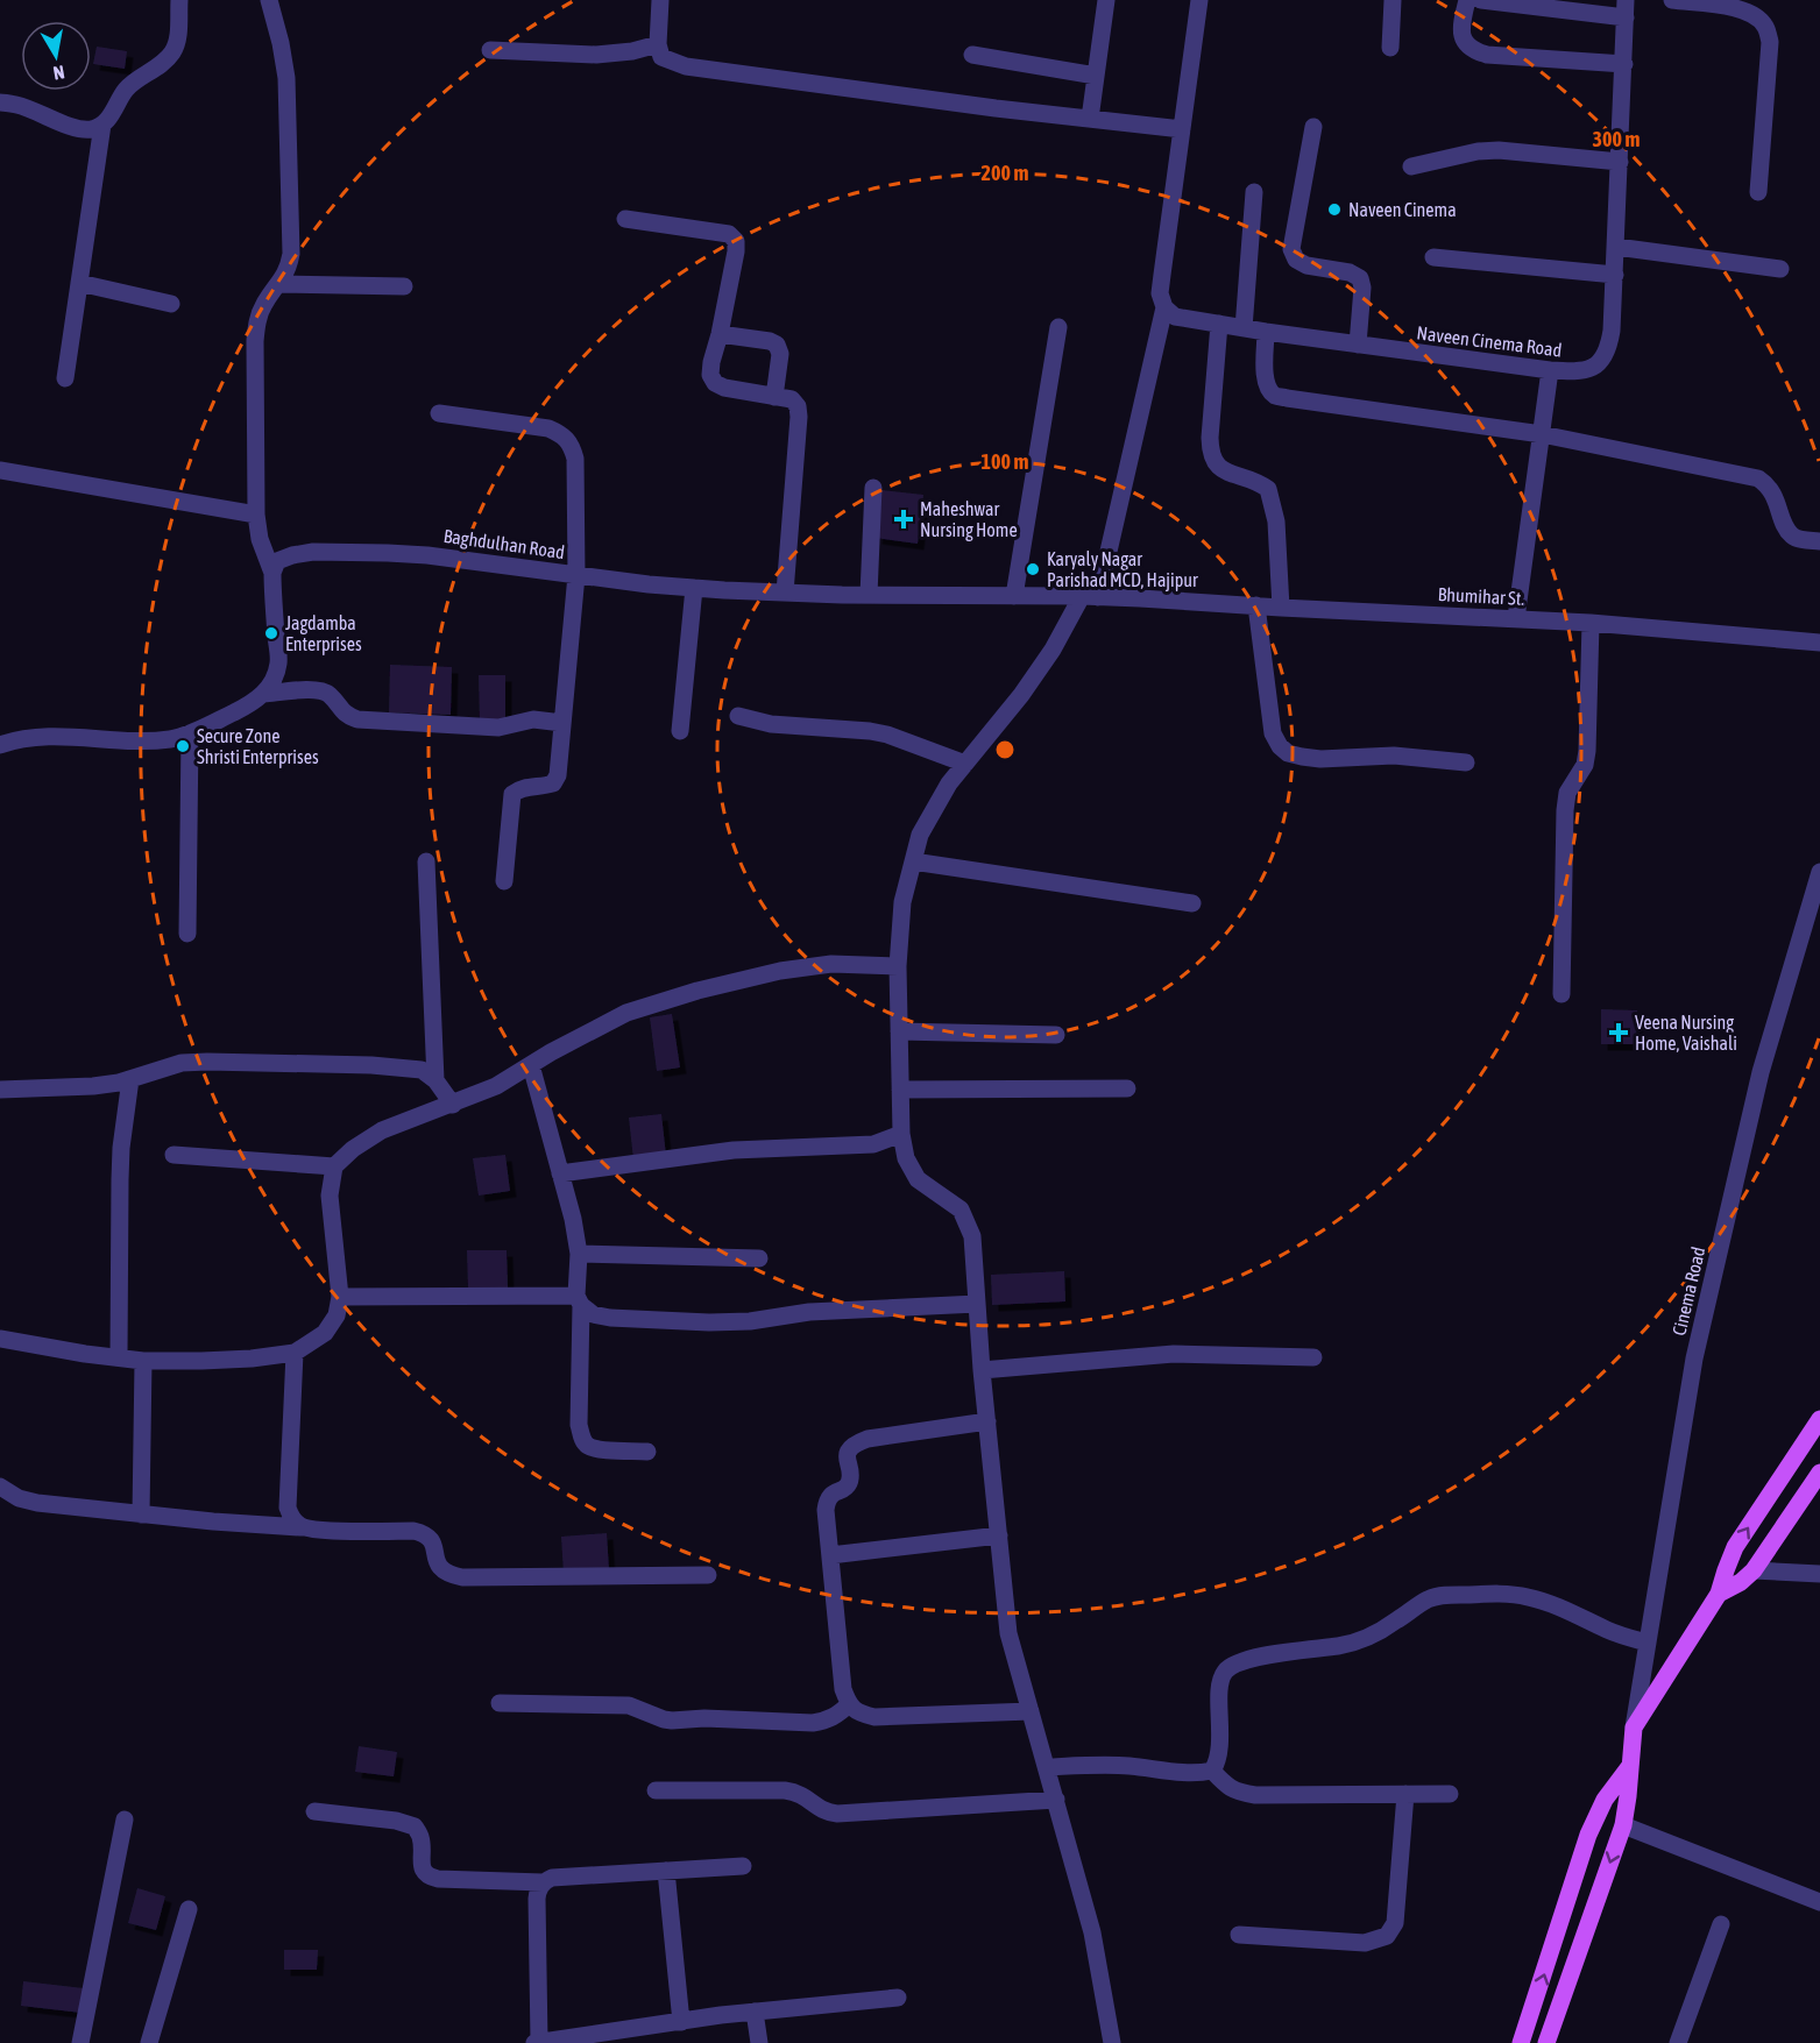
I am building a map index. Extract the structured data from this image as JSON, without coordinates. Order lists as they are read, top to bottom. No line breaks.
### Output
{"streets":{"street":["Naveen Cinema Road","Baghdulhan Road","Bhumihar St.","Cinema Road"]},"crossings":[["Baghdulhan Road","Bhumihar St."]],"places":{"other":["Naveen Cinema","Karyaly Nagar Parishad MCD, Hajipur","Jagdamba Enterprises","Secure Zone Shristi Enterprises"],"health":["Maheshwar Nursing Home","Veena Nursing Home, Vaishali"]},"north":"bottom","rings":["300 m","200 m","100 m"]}
